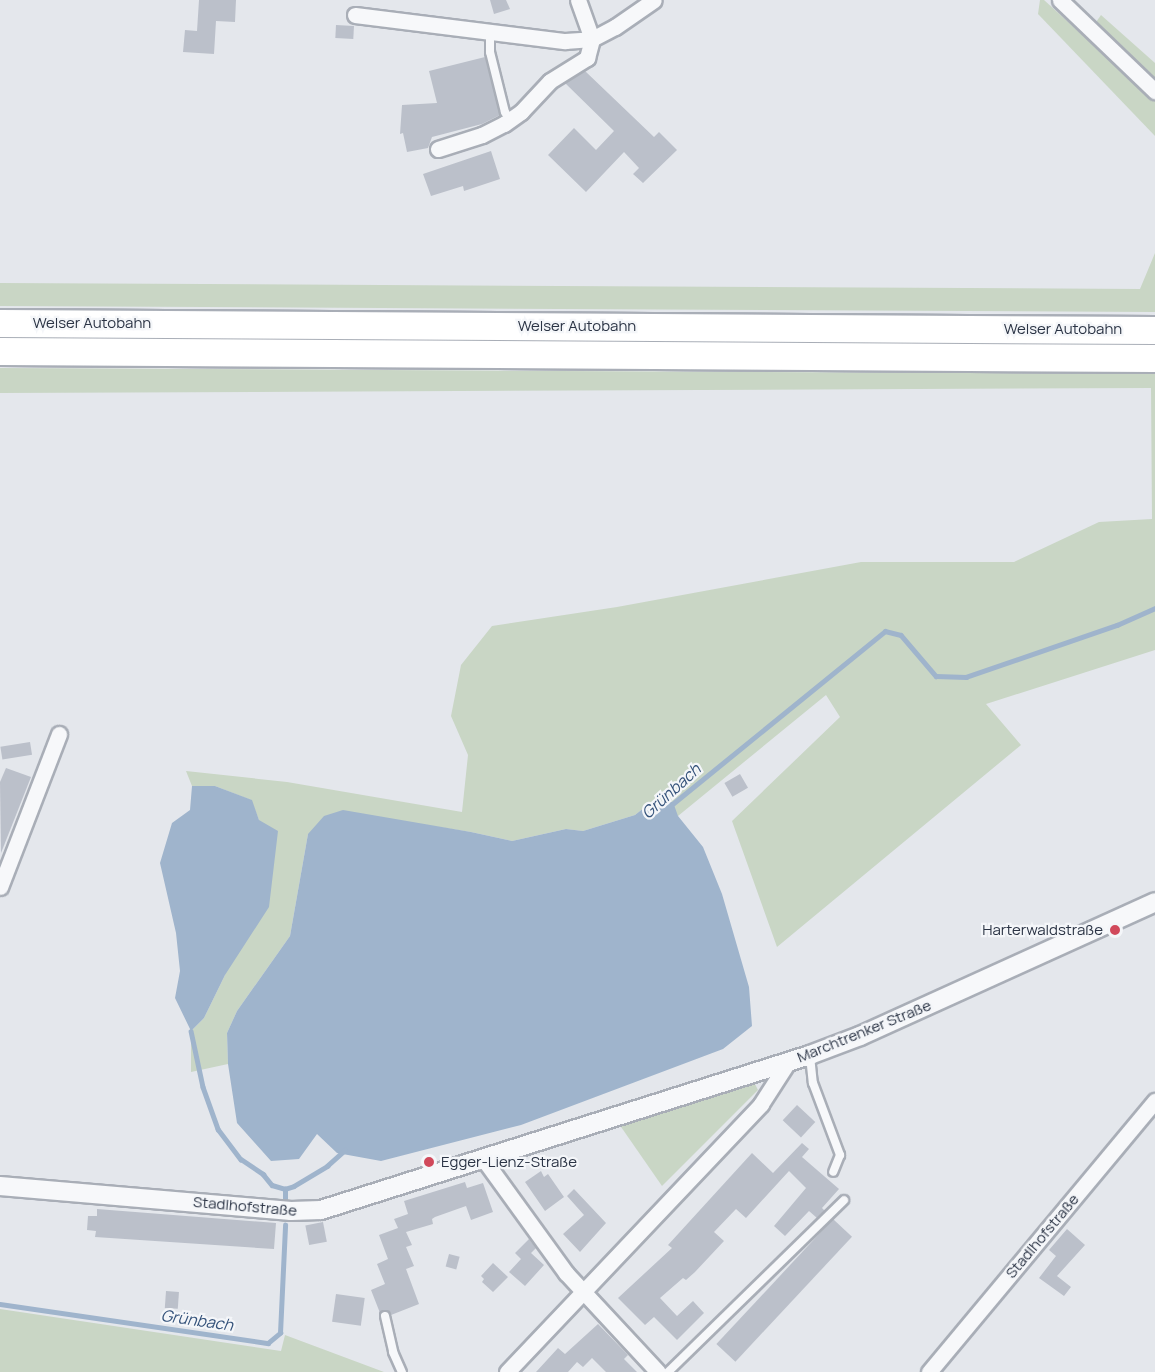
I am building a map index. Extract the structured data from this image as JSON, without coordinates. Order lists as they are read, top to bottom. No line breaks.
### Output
{"streets":{"highway":["Welser Autobahn"],"street":["Marchtrenker Straße","Stadlhofstraße"]},"crossings":[["Marchtrenker Straße","Stadlhofstraße"]],"water":["Grünbach"],"places":["Harterwaldstraße","Egger-Lienz-Straße"]}
